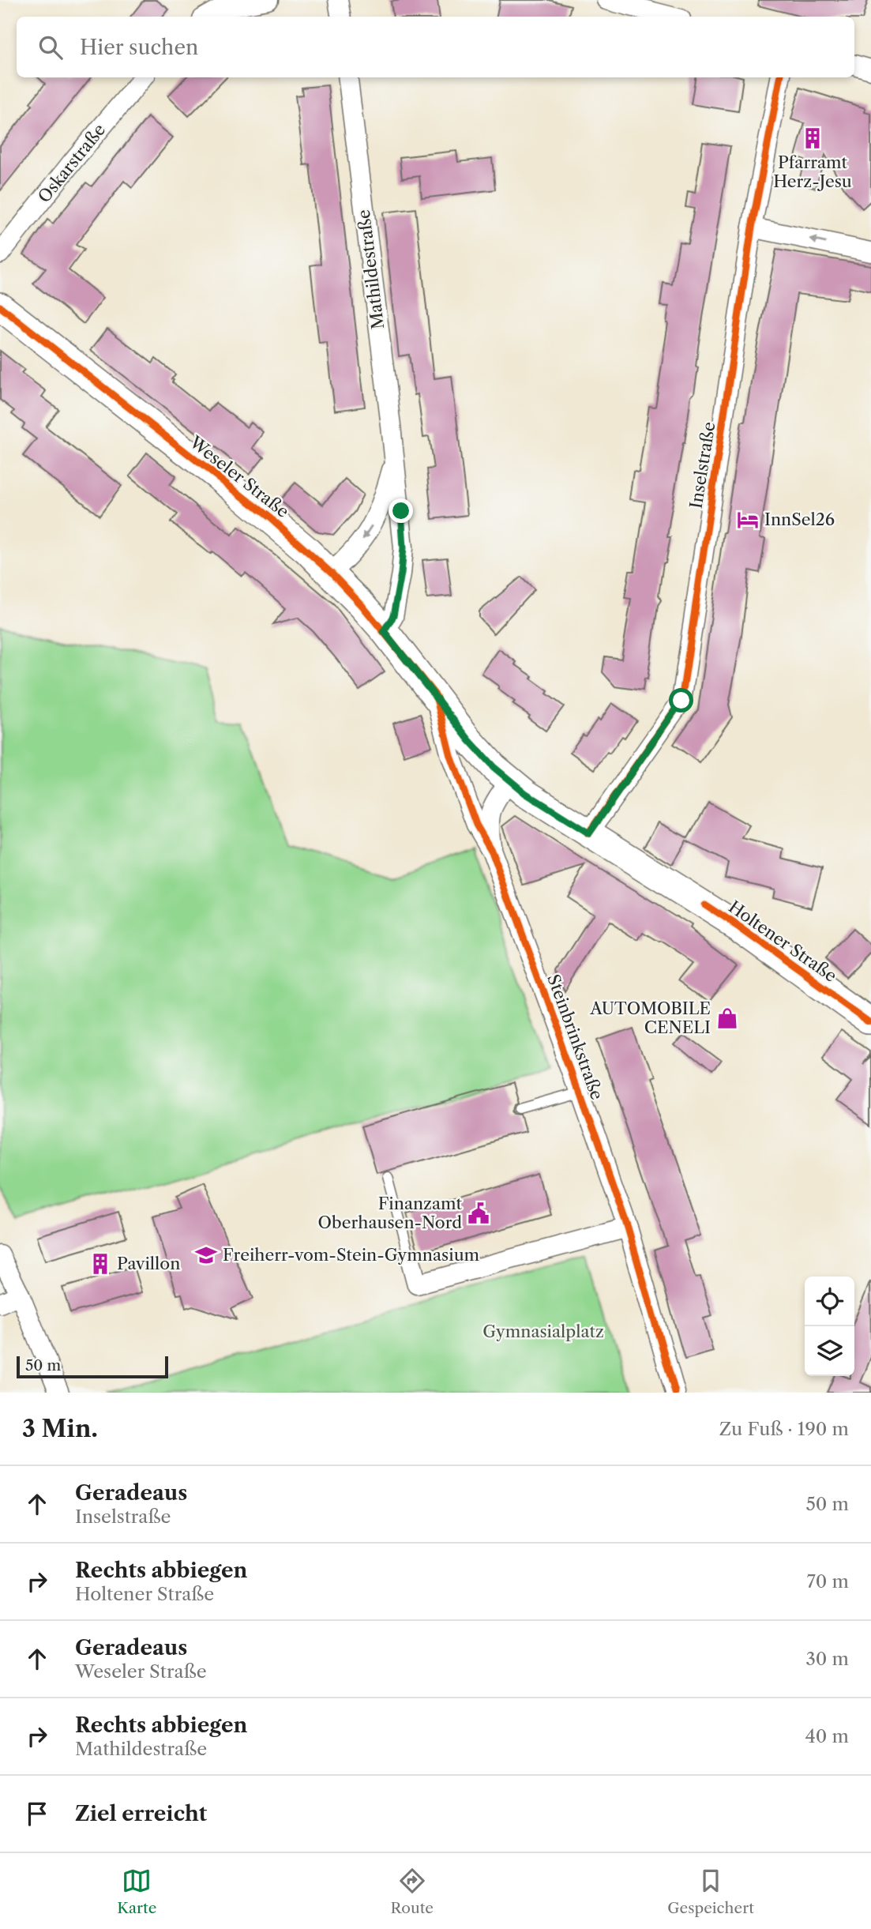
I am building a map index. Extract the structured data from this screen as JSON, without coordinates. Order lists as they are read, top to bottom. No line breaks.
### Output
{"streets":{"main road":["Weseler Straße","Holtener Straße"],"street":["Oskarstraße","Mathildestraße","Inselstraße","Steinbrinkstraße"]},"crossings":[["Mathildestraße","Weseler Straße"],["Inselstraße","Holtener Straße"],["Weseler Straße","Holtener Straße"],["Weseler Straße","Steinbrinkstraße"],["Holtener Straße","Steinbrinkstraße"]],"parks":["Gymnasialplatz"],"places":{"building":["Pfarramt Herz-Jesu","Pavillon"],"hotel":["InnSel26"],"shop":["AUTOMOBILE CENELI"],"public building":["Finanzamt Oberhausen-Nord"],"school or university":["Freiherr-vom-Stein-Gymnasium"]},"scale_bar":"50 m","page":{"search":"Hier suchen","scale":"50 m","heading":["3 Min.","Zu Fuß · 190 m"],"list":[["Geradeaus","Inselstraße","50 m"],["Rechts abbiegen","Holtener Straße","70 m"],["Geradeaus","Weseler Straße","30 m"],["Rechts abbiegen","Mathildestraße","40 m"],"Ziel erreicht"],"nav":["Karte","Route","Gespeichert"]}}
